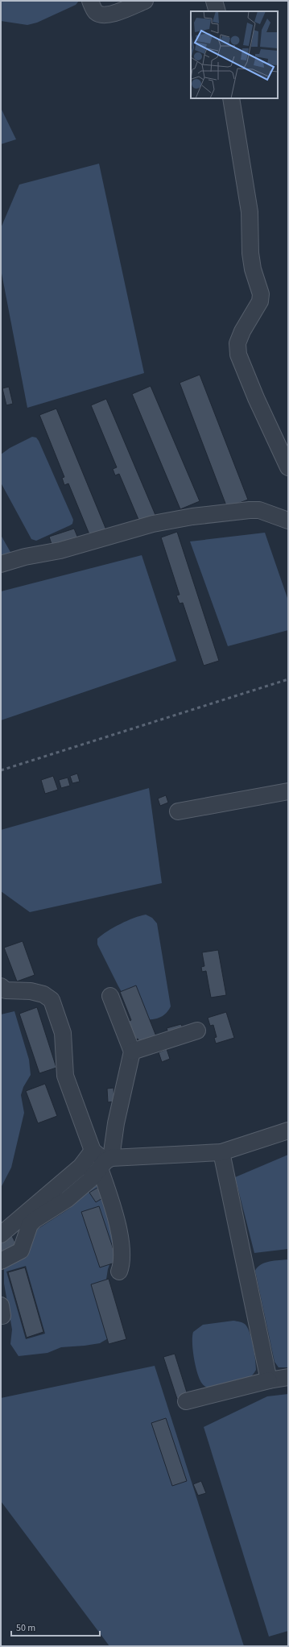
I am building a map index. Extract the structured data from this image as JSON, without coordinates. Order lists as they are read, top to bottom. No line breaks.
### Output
{"scale_bar":"50 m"}
